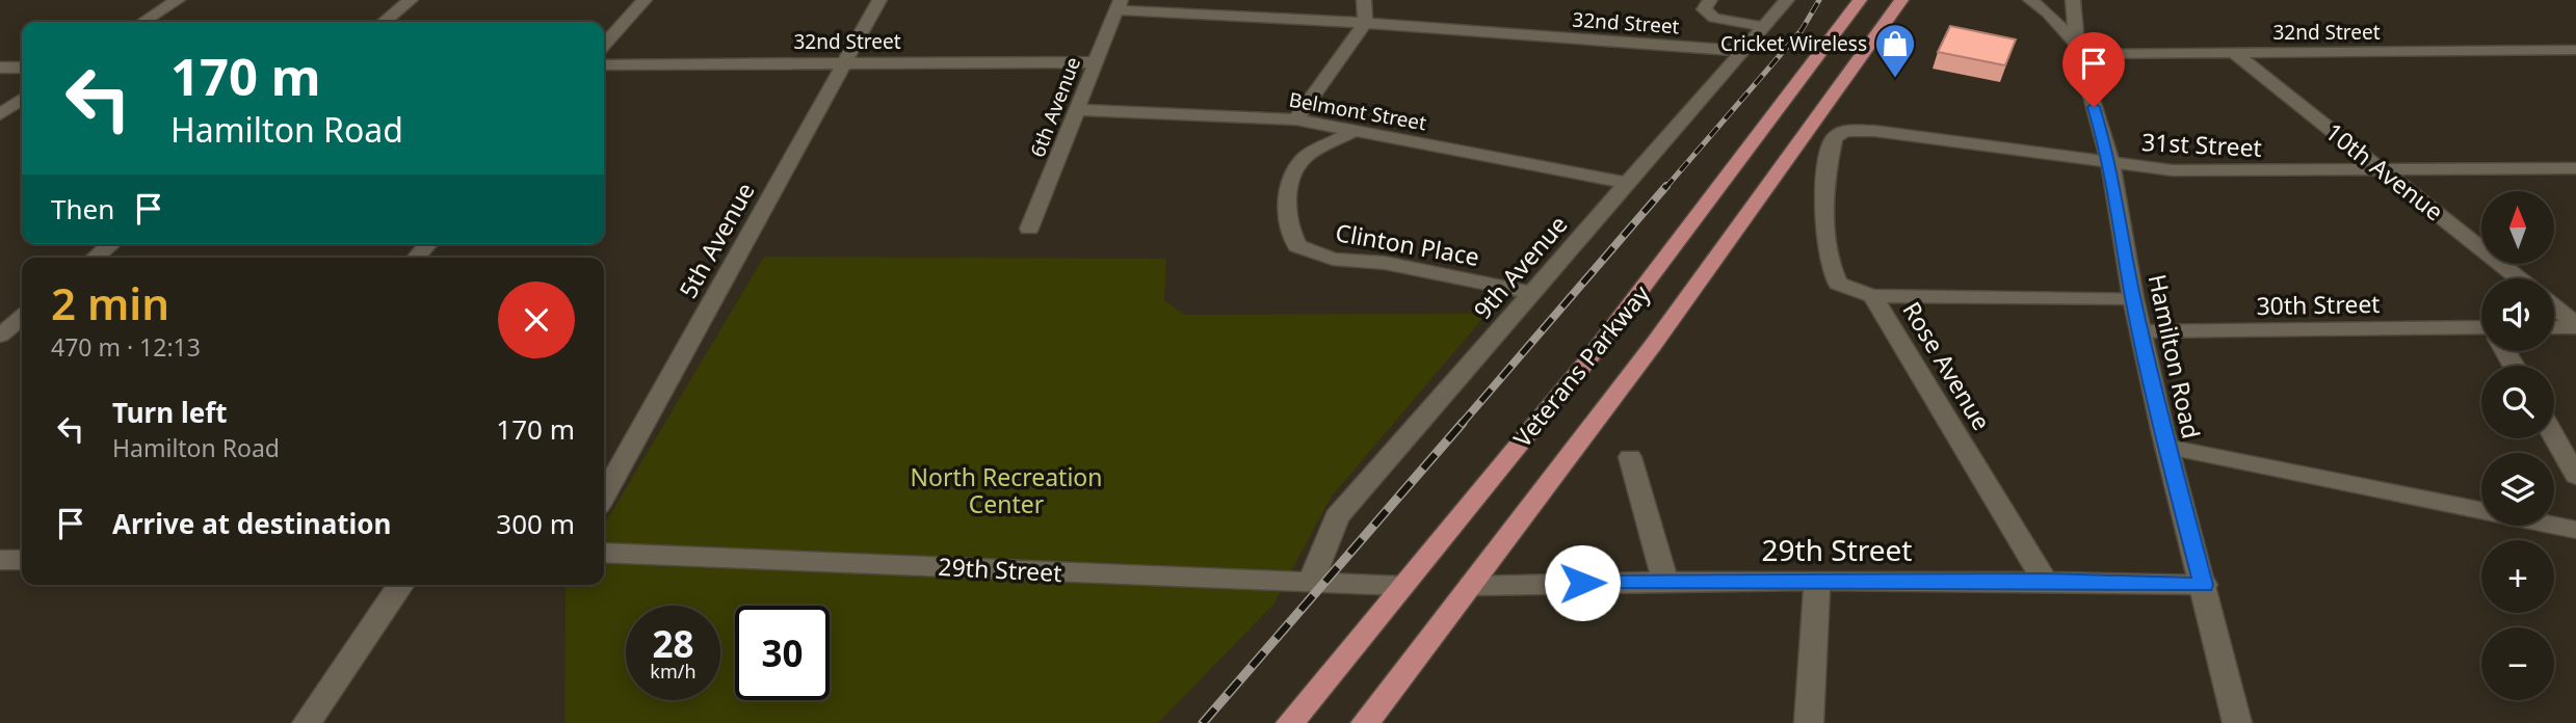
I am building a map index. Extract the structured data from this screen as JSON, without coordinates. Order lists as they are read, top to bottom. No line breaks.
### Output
{"streets":{"main road":["Veterans Parkway"],"street":["32nd Street","6th Avenue","Belmont Street","31st Street","10th Avenue","5th Avenue","Clinton Place","9th Avenue","30th Street","Hamilton Road","Rose Avenue","29th Street"]},"crossings":[["32nd Street","6th Avenue"],["32nd Street","10th Avenue"],["32nd Street","5th Avenue"],["32nd Street","9th Avenue"],["32nd Street","Hamilton Road"],["6th Avenue","Belmont Street"],["Belmont Street","Clinton Place"],["Belmont Street","9th Avenue"],["31st Street","10th Avenue"],["31st Street","Hamilton Road"],["31st Street","Rose Avenue"],["Clinton Place","9th Avenue"],["9th Avenue","29th Street"],["30th Street","Hamilton Road"],["Hamilton Road","29th Street"],["Veterans Parkway","29th Street"],["Rose Avenue","29th Street"]],"parks":["North Recreation Center"],"places":{"shop":["Cricket Wireless"]},"north":"top","page":{"turn":["170 m","Hamilton Road"],"then":"Then","map_buttons":["+","−"],"heading":["2 min","470 m · 12:13"],"list":[{"name":"Turn left","note":"Hamilton Road","value":"170 m"},{"name":"Arrive at destination","value":"300 m"}],"speed":"28 km/h","limit":"30"}}
